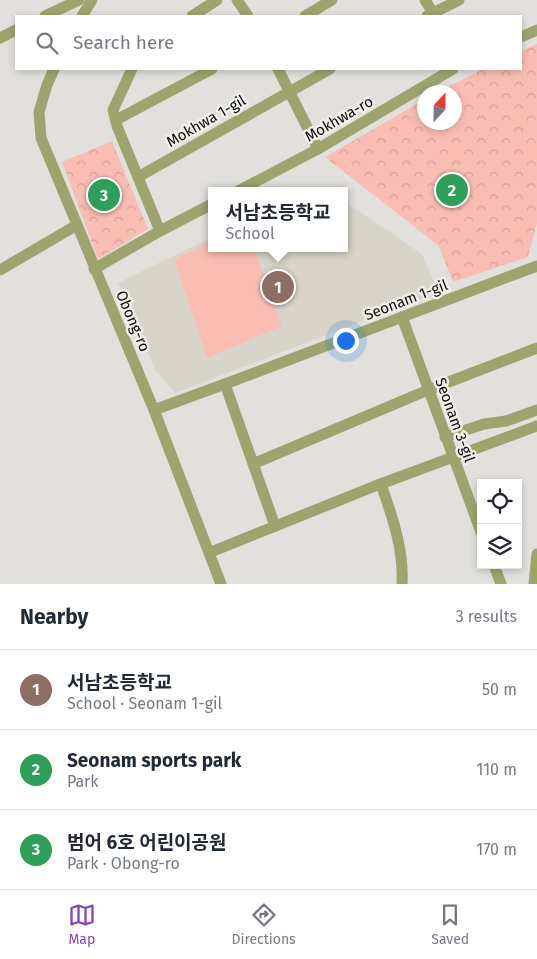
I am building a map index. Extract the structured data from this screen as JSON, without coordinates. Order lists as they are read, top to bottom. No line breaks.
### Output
{"streets":{"street":["Mokhwa-ro","Mokhwa 1-gil","Seonam 1-gil","Obong-ro","Seonam 3-gil"]},"crossings":[["Seonam 1-gil","Obong-ro"],["Seonam 1-gil","Seonam 3-gil"]],"north":"top","page":{"search":"Search here","pins":["2","3","1"],"popup":["서남초등학교","School"],"heading":["Nearby","3 results"],"list":[{"mark":"1","name":"서남초등학교","note":"School · Seonam 1-gil","value":"50 m"},{"mark":"2","name":"Seonam sports park","note":"Park","value":"110 m"},{"mark":"3","name":"범어 6호 어린이공원","note":"Park · Obong-ro","value":"170 m"}],"nav":["Map","Directions","Saved"]}}
